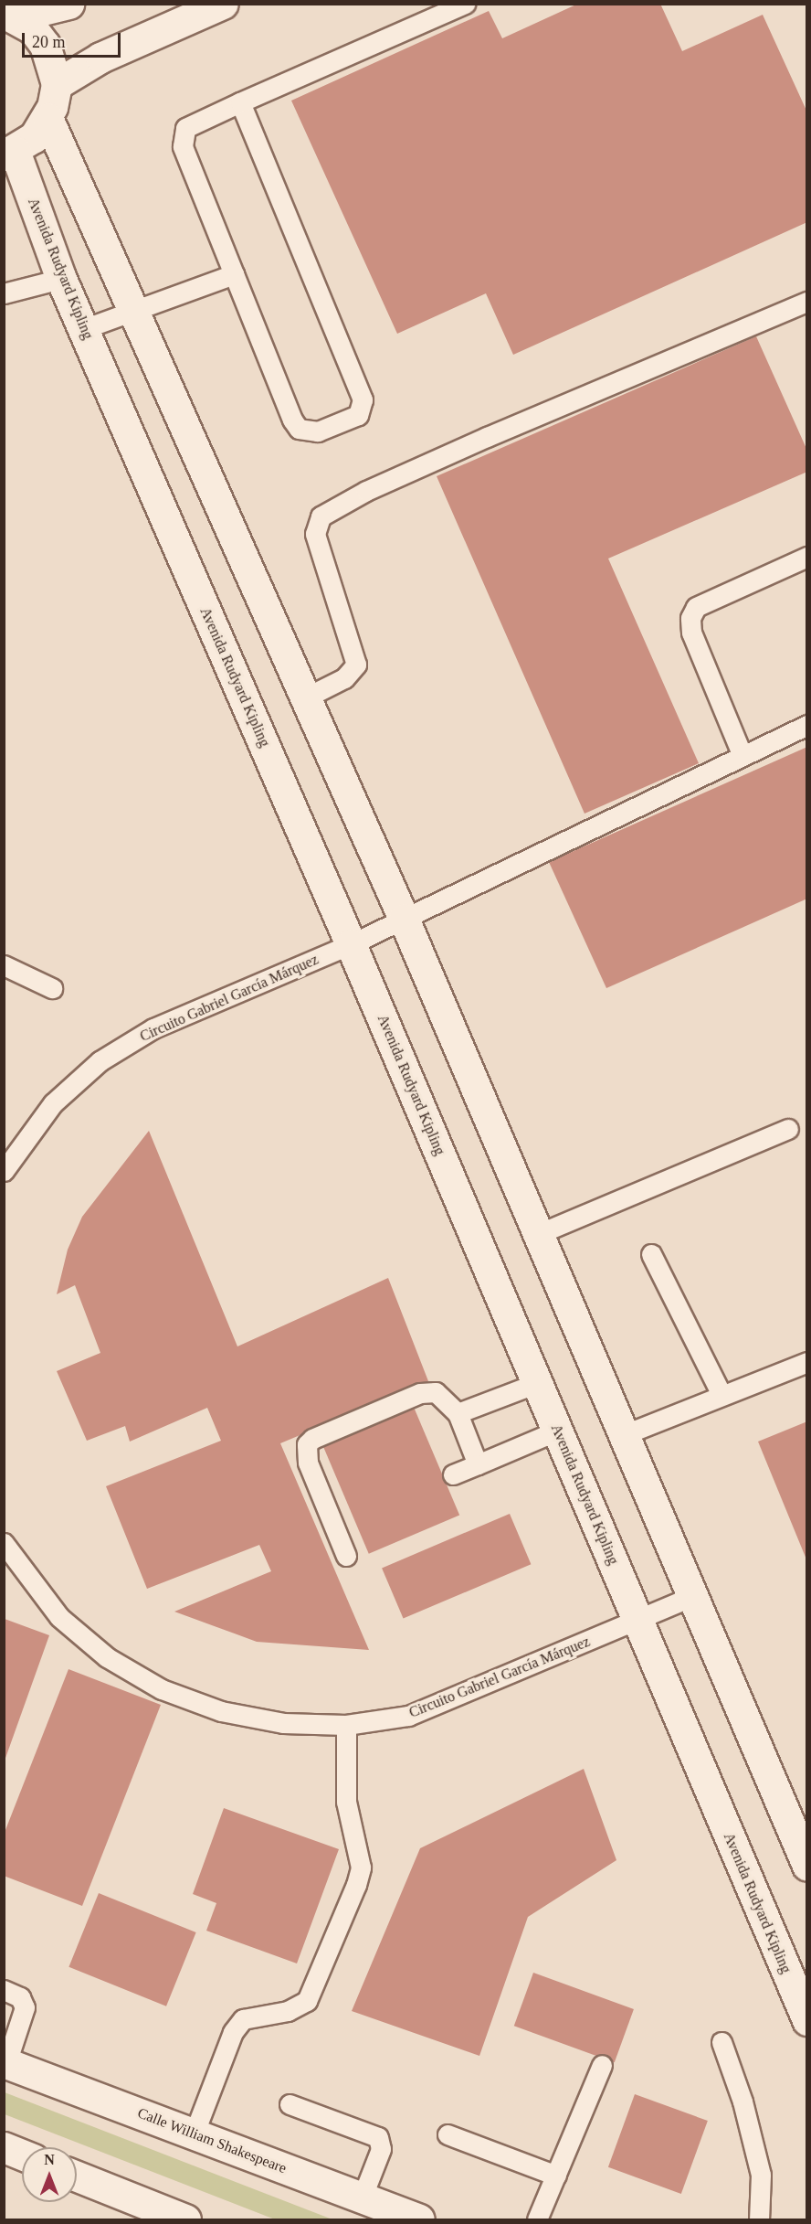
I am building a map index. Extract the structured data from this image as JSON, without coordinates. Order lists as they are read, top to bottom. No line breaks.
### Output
{"streets":{"street":["Avenida Rudyard Kipling","Calle William Shakespeare"],"lane":["Circuito Gabriel García Márquez"]},"crossings":[["Avenida Rudyard Kipling","Circuito Gabriel García Márquez"]],"scale_bar":"20 m","north":"top"}
